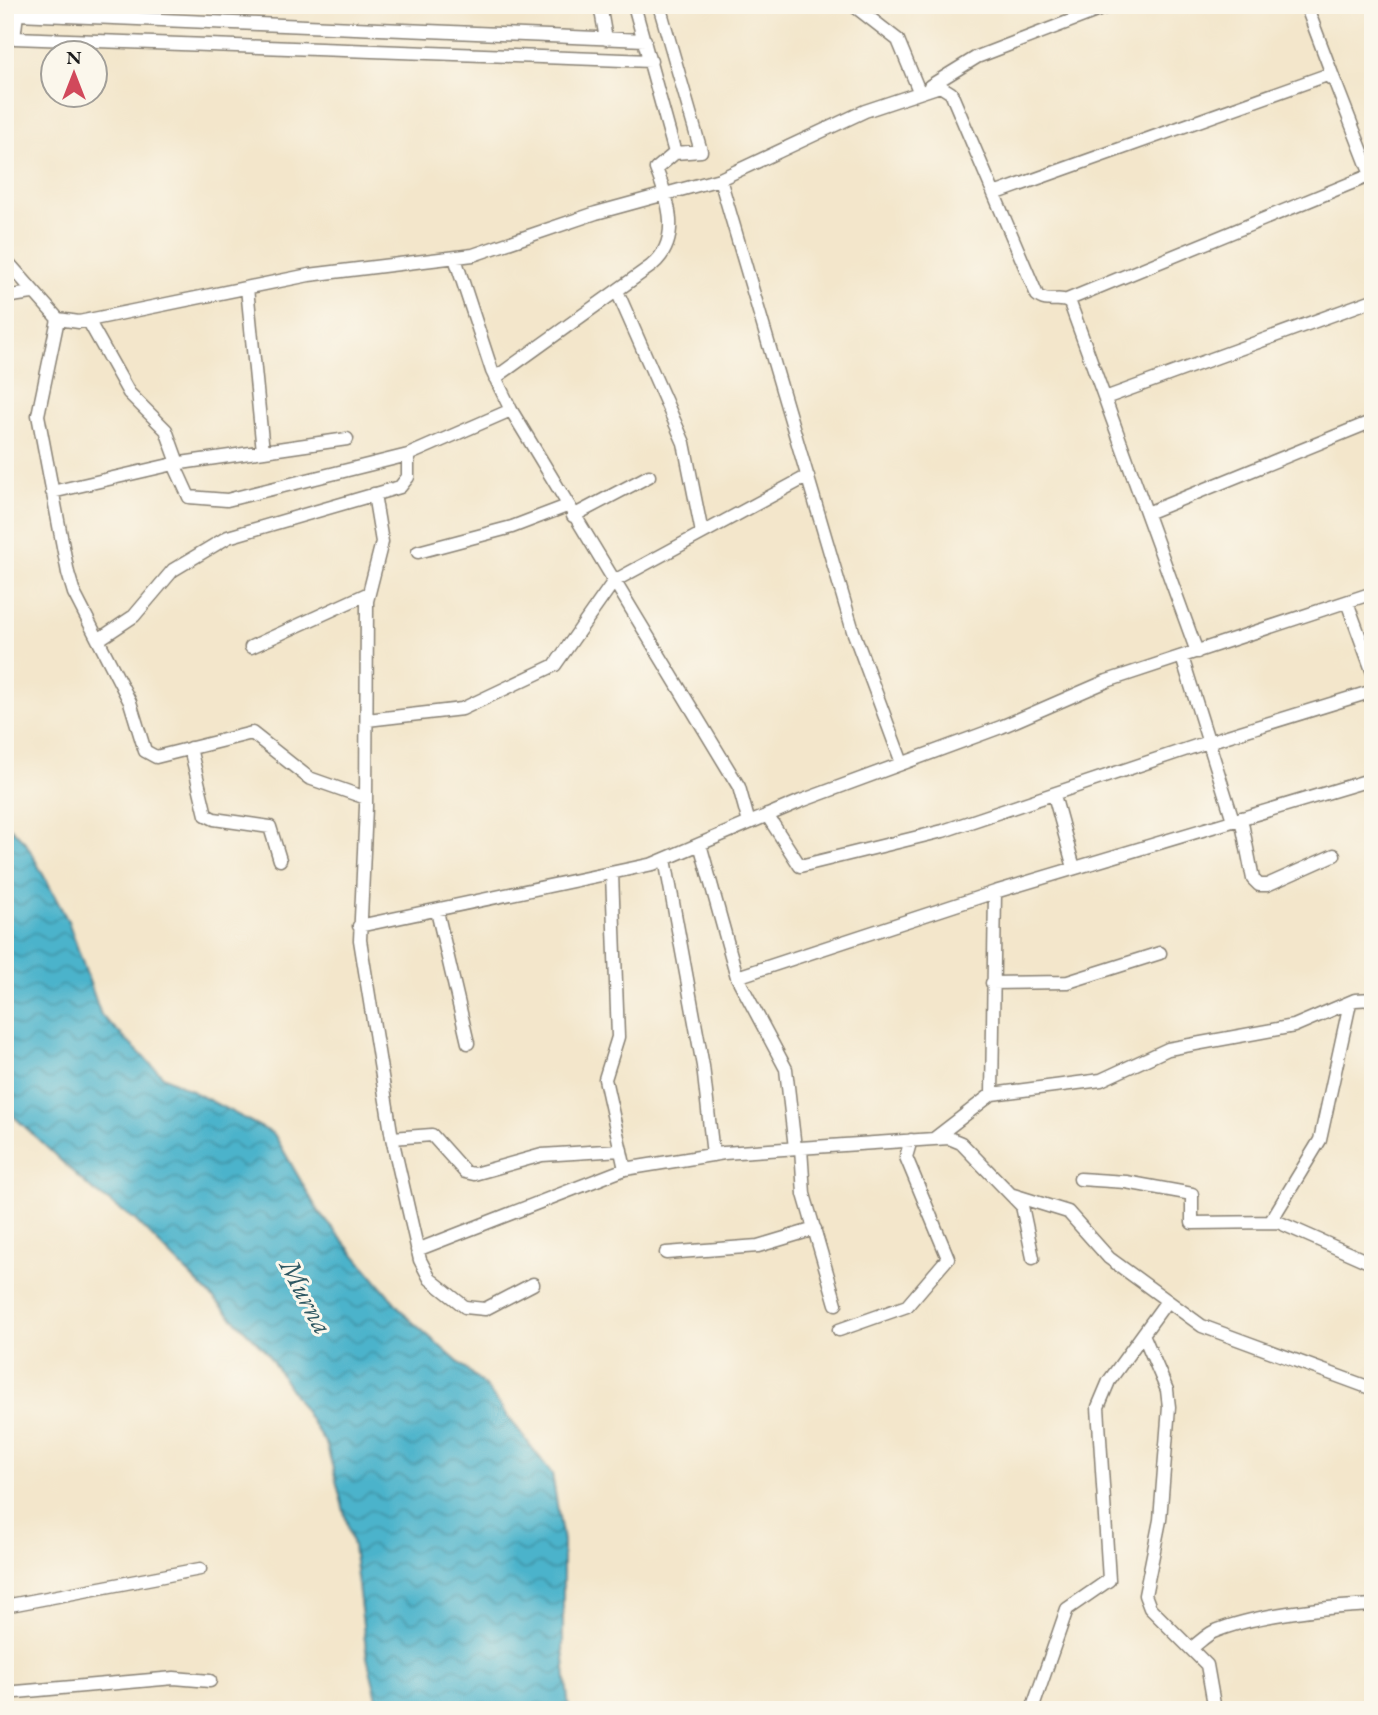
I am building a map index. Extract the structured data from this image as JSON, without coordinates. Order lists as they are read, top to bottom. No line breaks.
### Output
{"water":["Murna"],"north":"top"}
